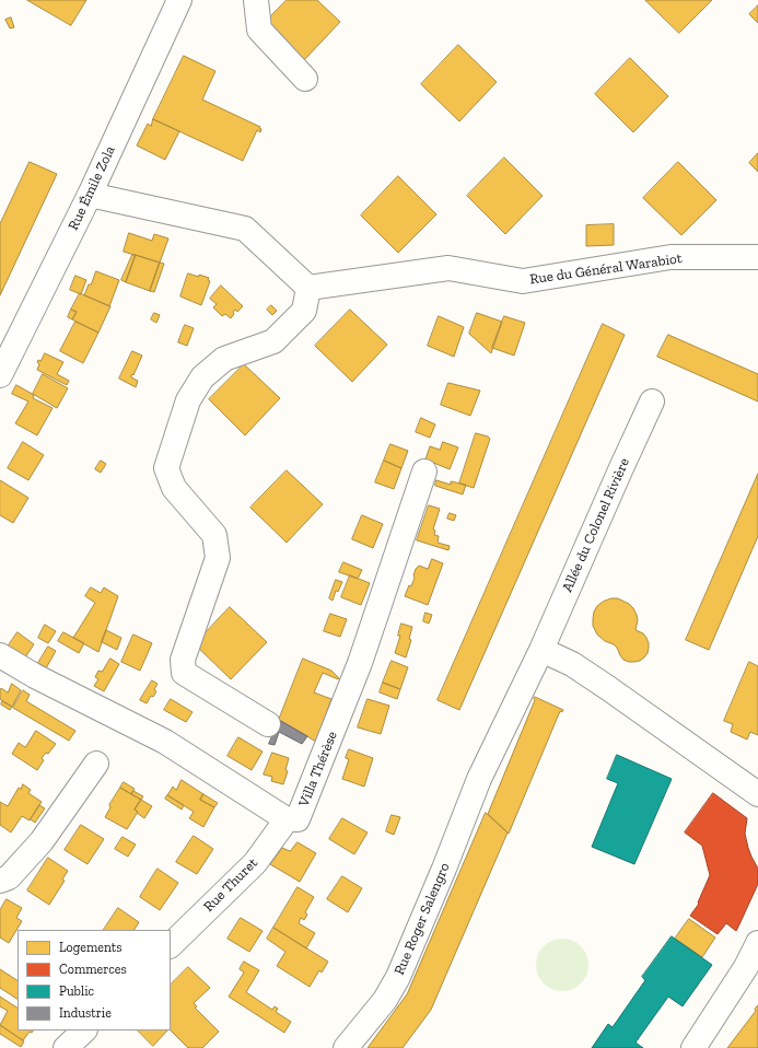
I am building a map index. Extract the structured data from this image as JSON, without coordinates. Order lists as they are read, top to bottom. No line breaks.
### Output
{"streets":{"street":["Rue Émile Zola","Rue du Général Warabiot","Allée du Colonel Rivière","Villa Thérèse","Rue Thuret","Rue Roger Salengro"]},"crossings":[["Allée du Colonel Rivière","Rue Roger Salengro"],["Villa Thérèse","Rue Thuret"]],"legend":["Logements","Commerces","Public","Industrie"]}
